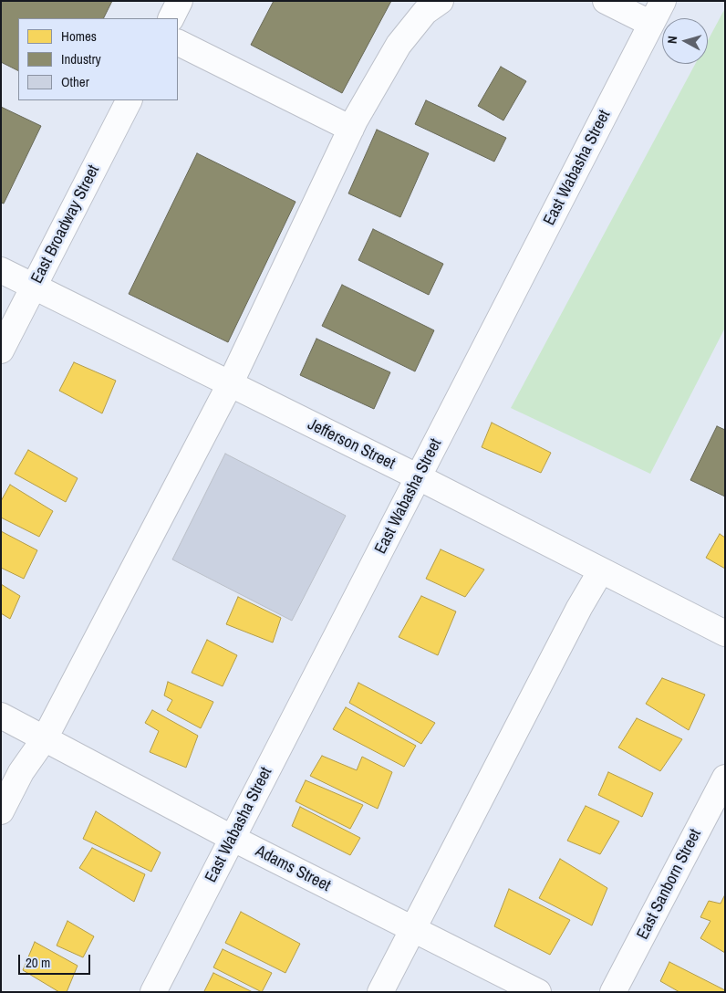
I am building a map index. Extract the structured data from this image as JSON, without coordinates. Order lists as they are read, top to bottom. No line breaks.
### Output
{"streets":{"street":["East Wabasha Street","East Broadway Street","Jefferson Street","Adams Street","East Sanborn Street"]},"crossings":[["East Wabasha Street","Jefferson Street"],["East Wabasha Street","Adams Street"],["East Broadway Street","Jefferson Street"]],"legend":["Homes","Industry","Other"],"scale_bar":"20 m","north":"left"}
